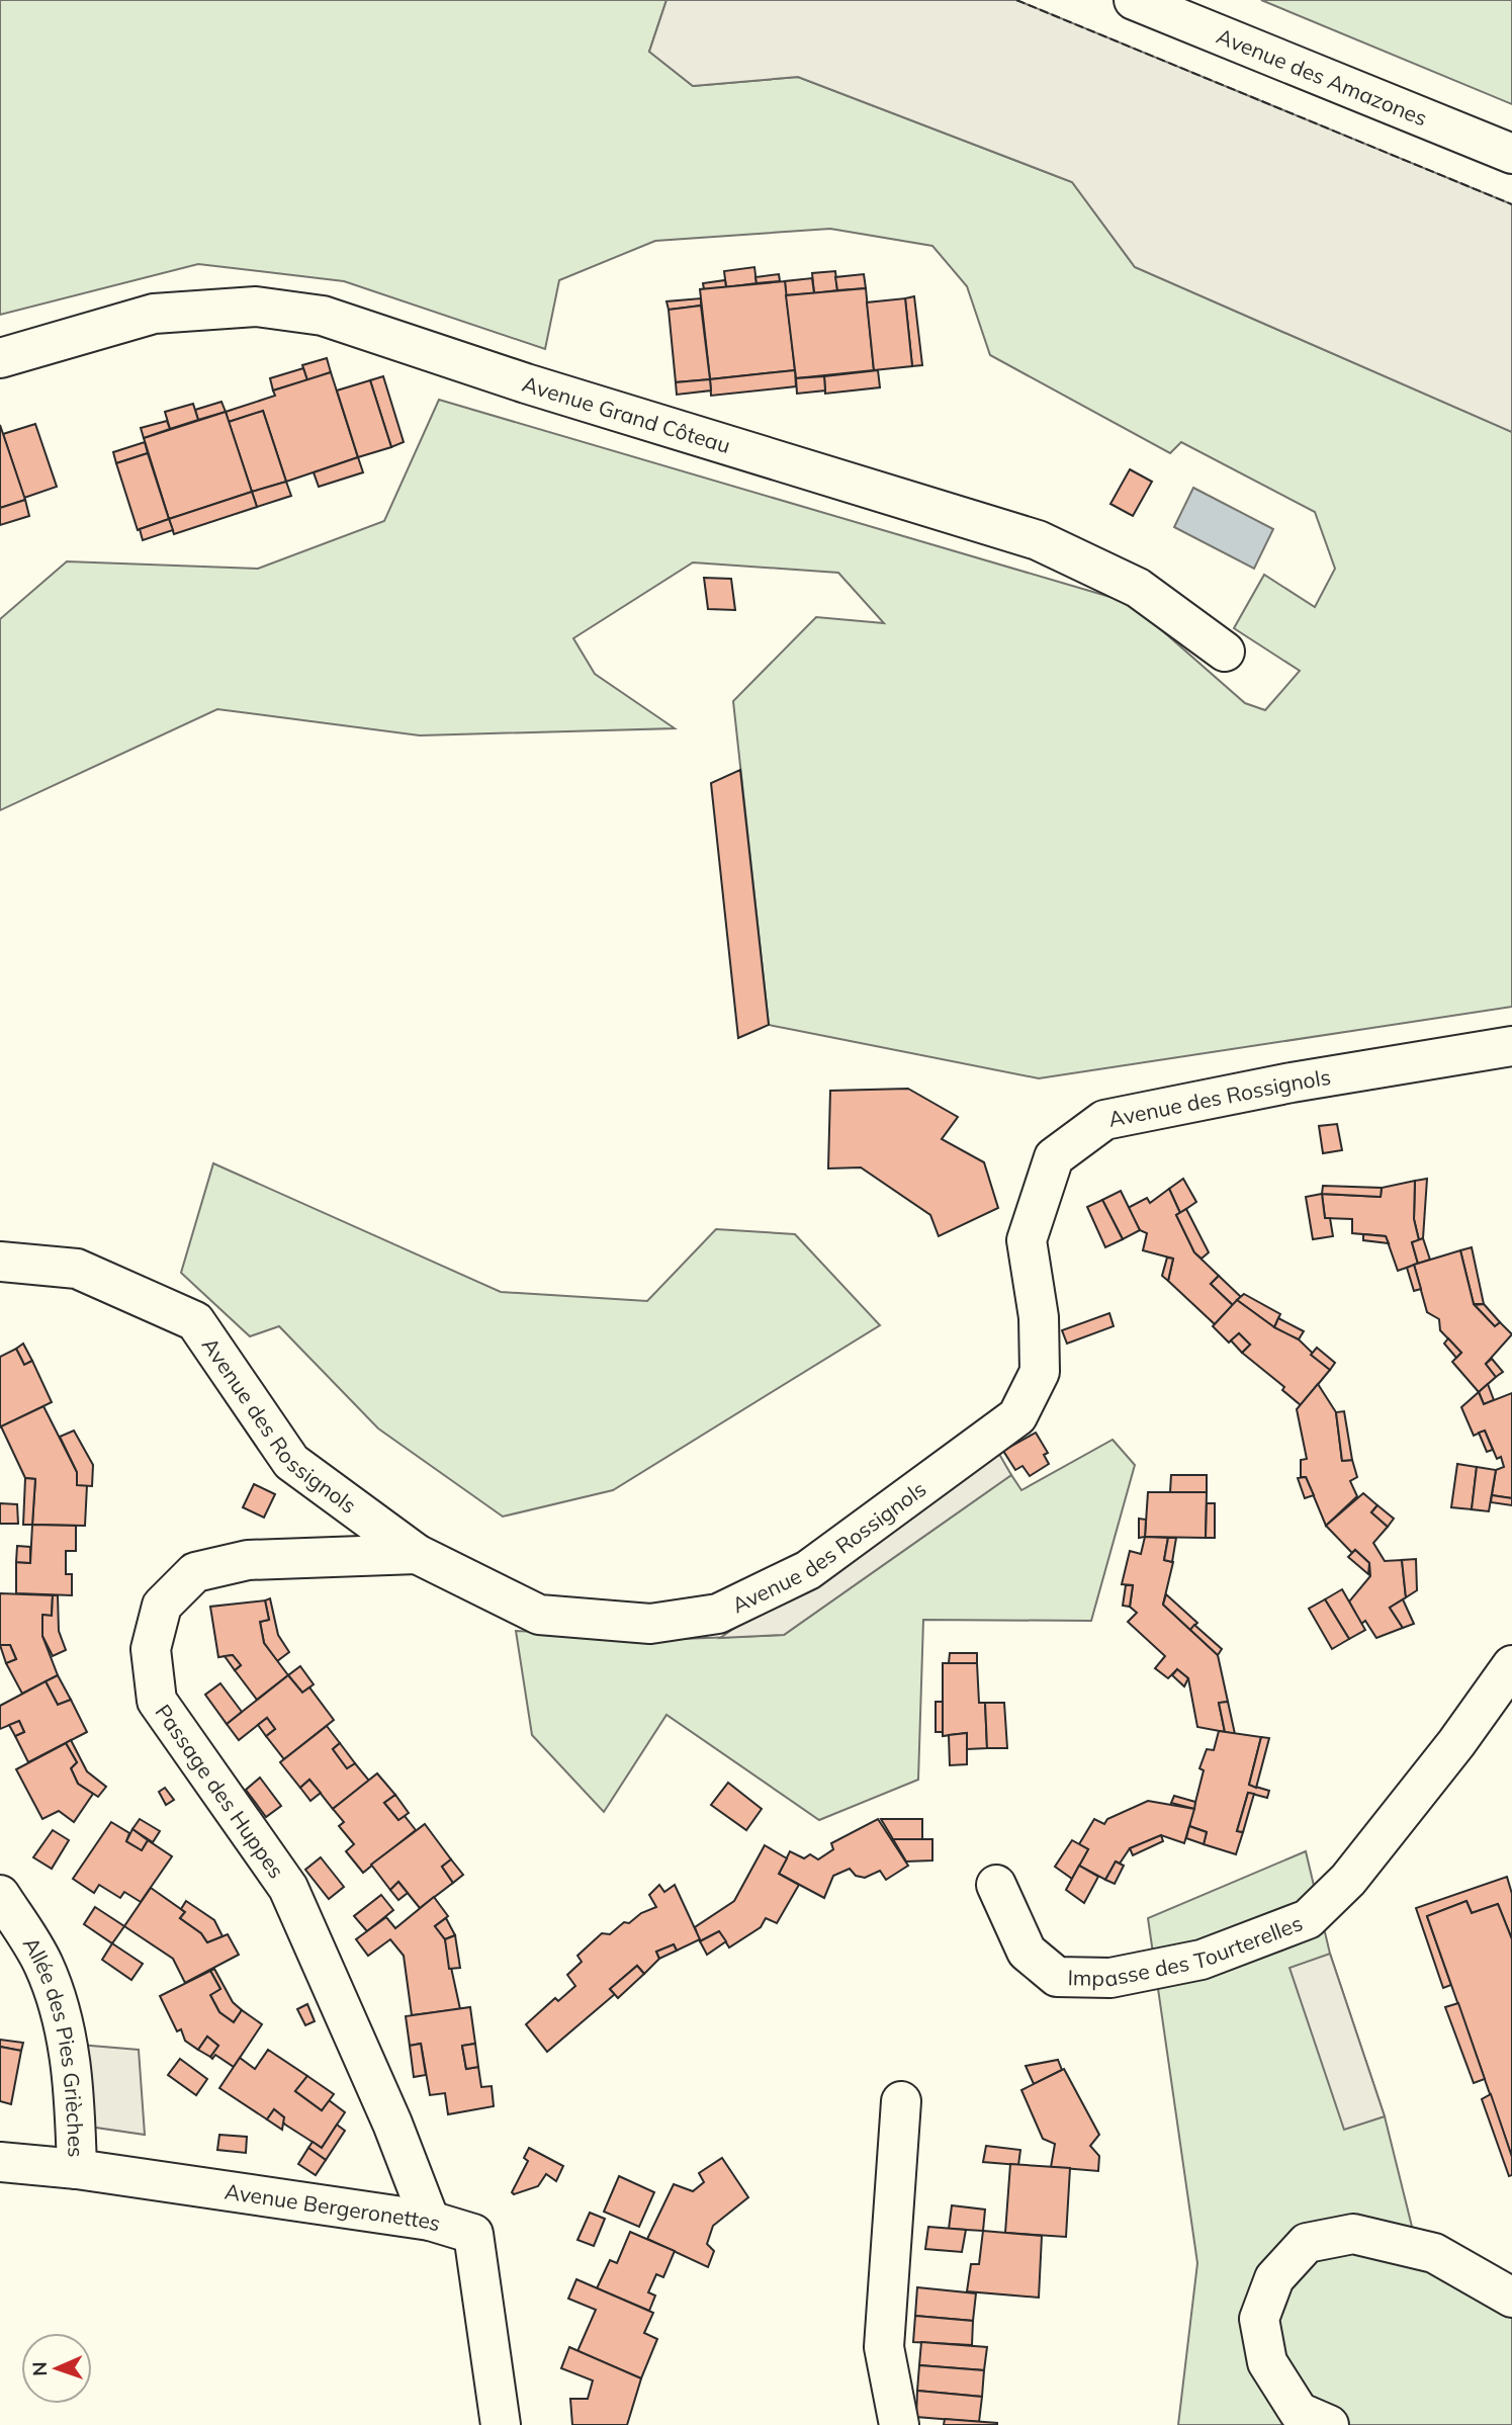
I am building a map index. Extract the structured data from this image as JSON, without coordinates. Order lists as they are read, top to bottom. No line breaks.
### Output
{"streets":{"street":["Avenue des Amazones","Avenue Grand Côteau","Avenue des Rossignols","Passage des Huppes","Impasse des Tourterelles","Allée des Pies Grièches","Avenue Bergeronettes"]},"crossings":[["Avenue des Rossignols","Passage des Huppes"],["Passage des Huppes","Avenue Bergeronettes"],["Allée des Pies Grièches","Avenue Bergeronettes"]],"north":"left"}
